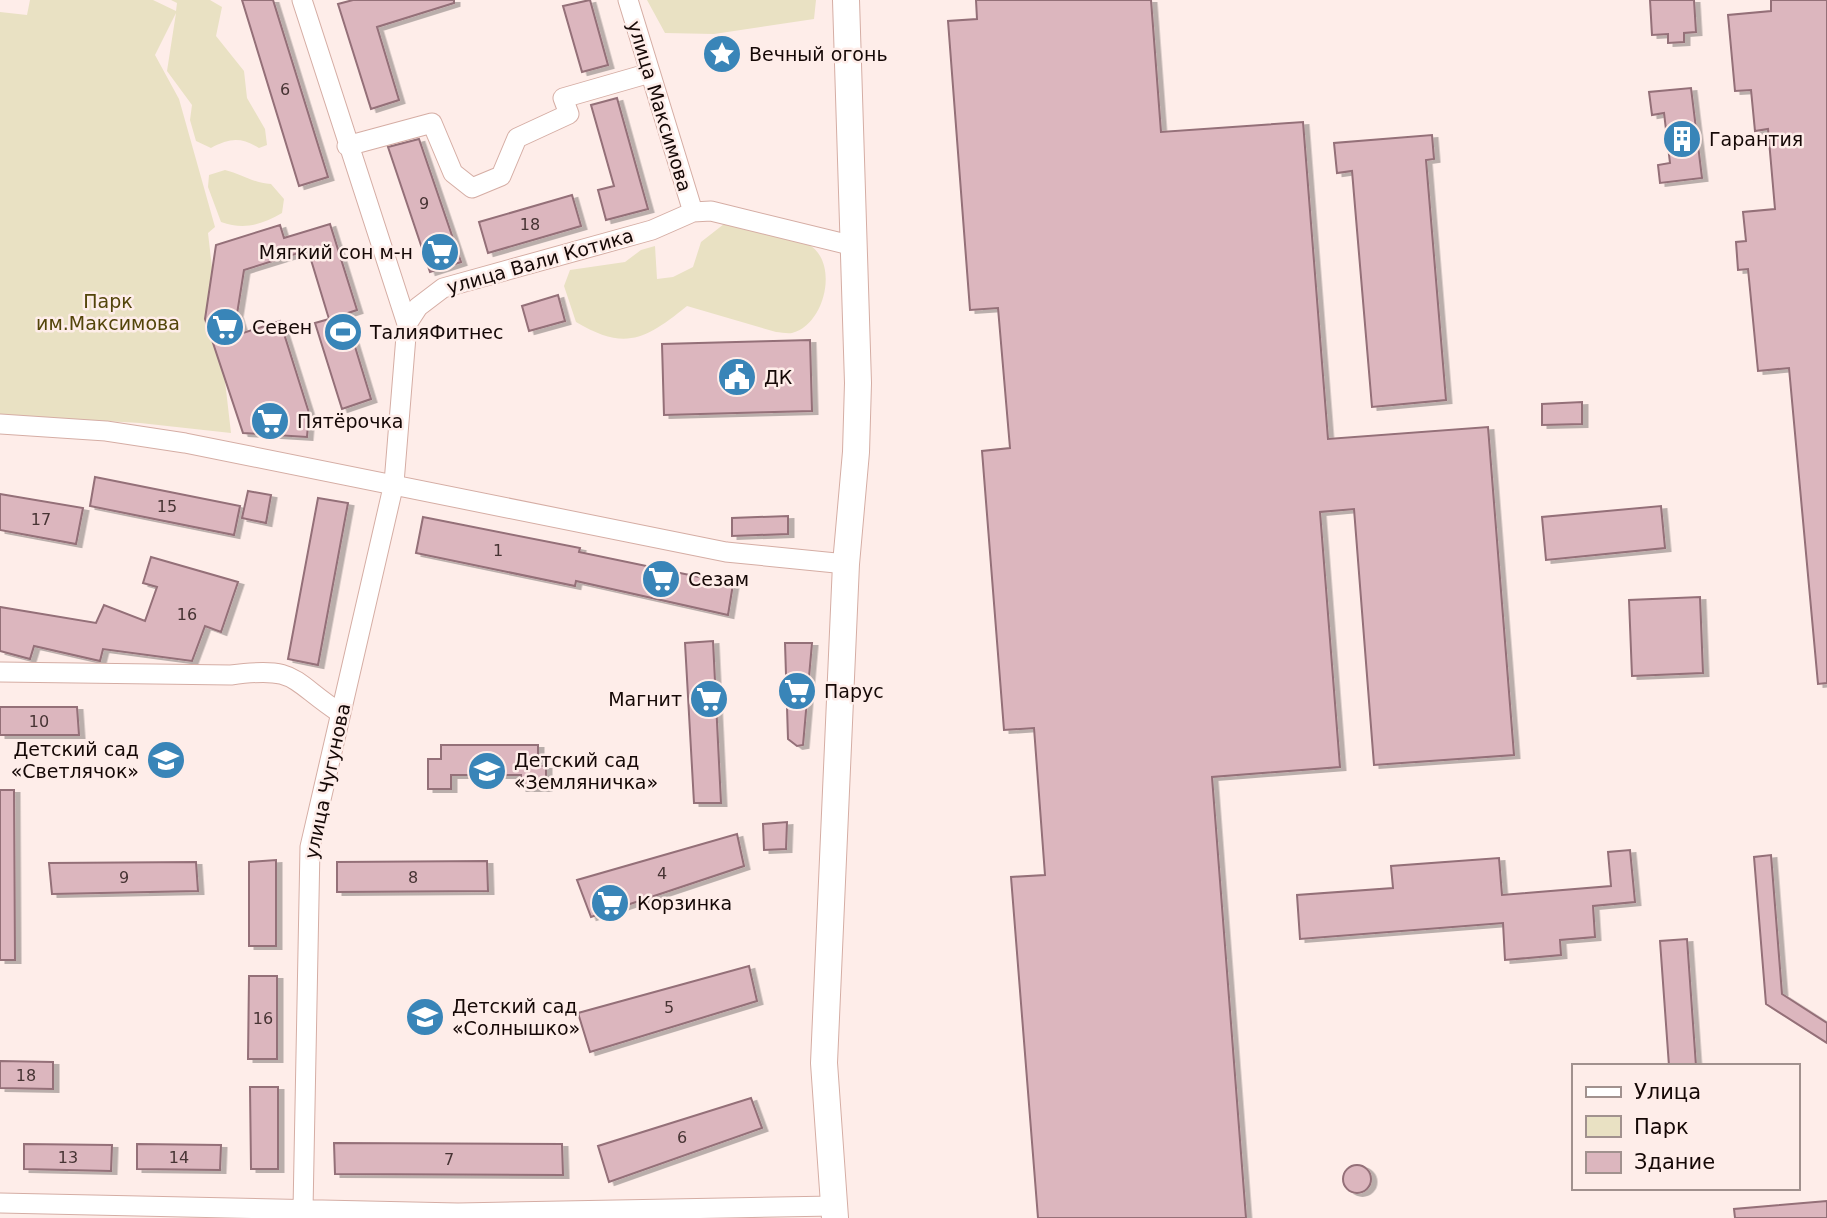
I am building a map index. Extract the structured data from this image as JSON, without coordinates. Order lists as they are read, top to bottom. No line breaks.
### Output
{"streets":{"street":["улица Максимова","улица Вали Котика","улица Чугунова"]},"crossings":[["улица Максимова","улица Вали Котика"],["улица Вали Котика","улица Чугунова"]],"parks":["Парк им.Максимова"],"places":{"place":["Вечный огонь"],"building":["Гарантия"],"supermarket":["Мягкий сон м-н","Севен","Пятёрочка","Сезам","Парус","Магнит","Корзинка"],"sports":["ТалияФитнес"],"public building":["ДК"],"school or university":["Детский сад «Светлячок»","Детский сад «Земляничка»","Детский сад «Солнышко»"]},"house_numbers":["6","9","18","15","17","1","16","10","4","9","8","5","16","18","6","13","14","7"],"legend":["Улица","Парк","Здание"]}
